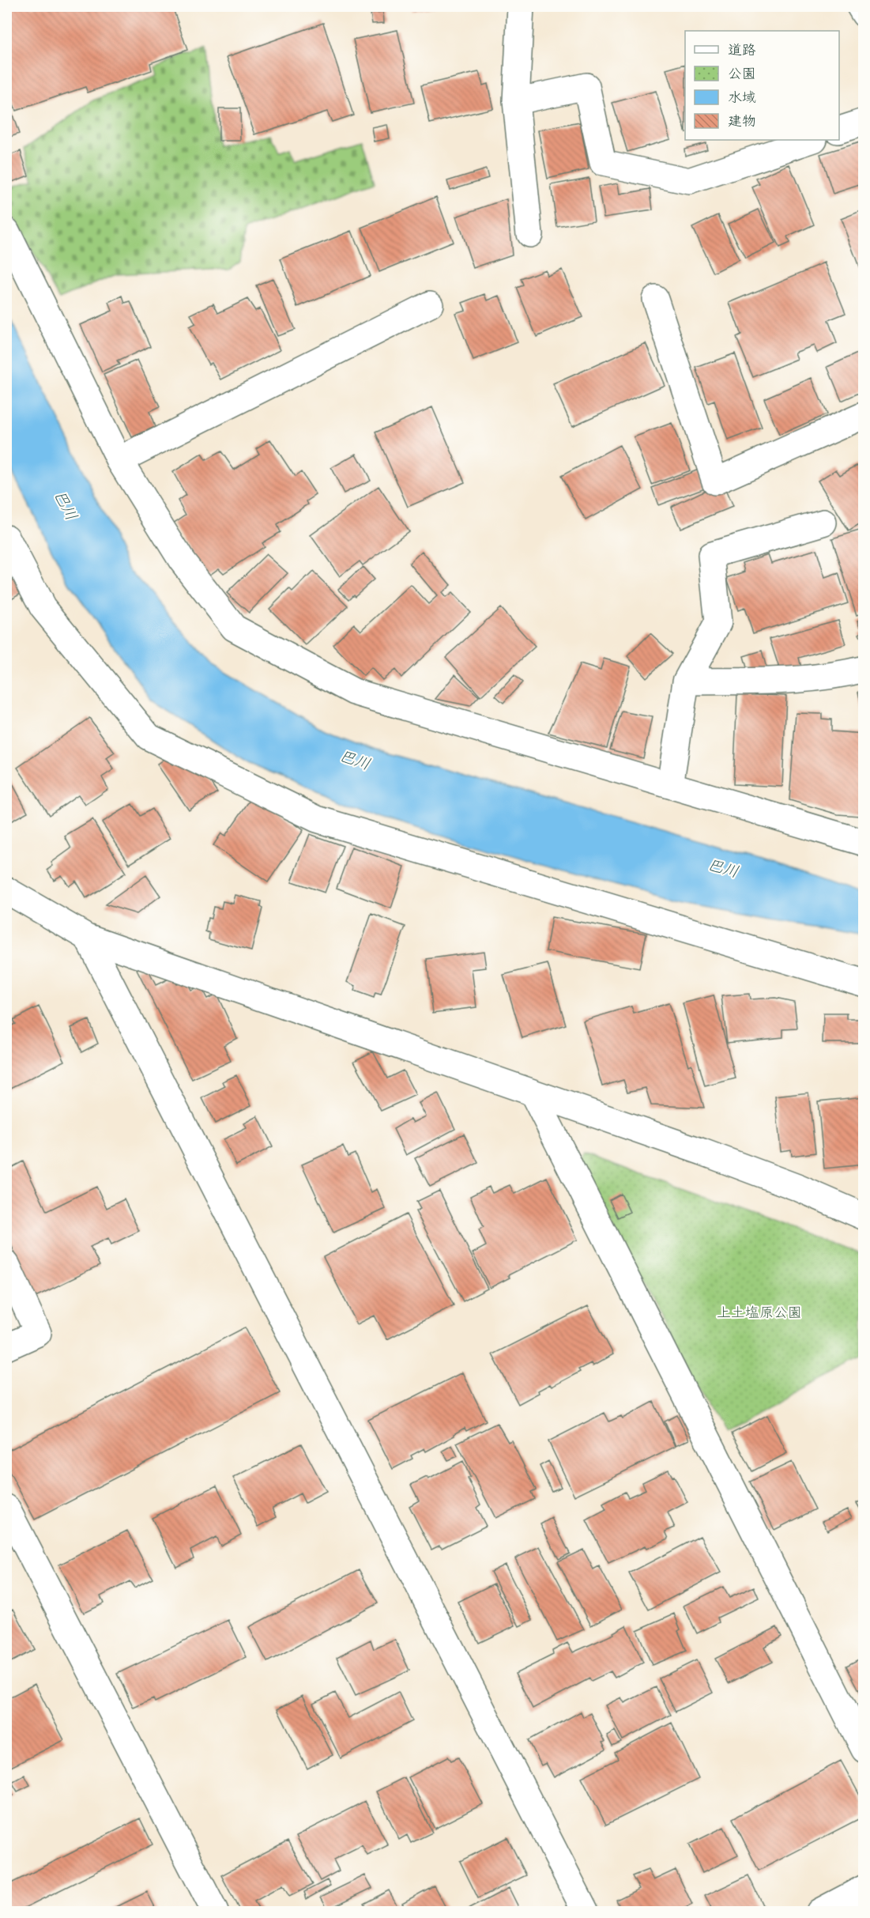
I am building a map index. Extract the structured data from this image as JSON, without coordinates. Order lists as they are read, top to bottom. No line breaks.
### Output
{"water":["巴川"],"parks":["上土塩原公園"],"legend":["道路","公園","水域","建物"]}
